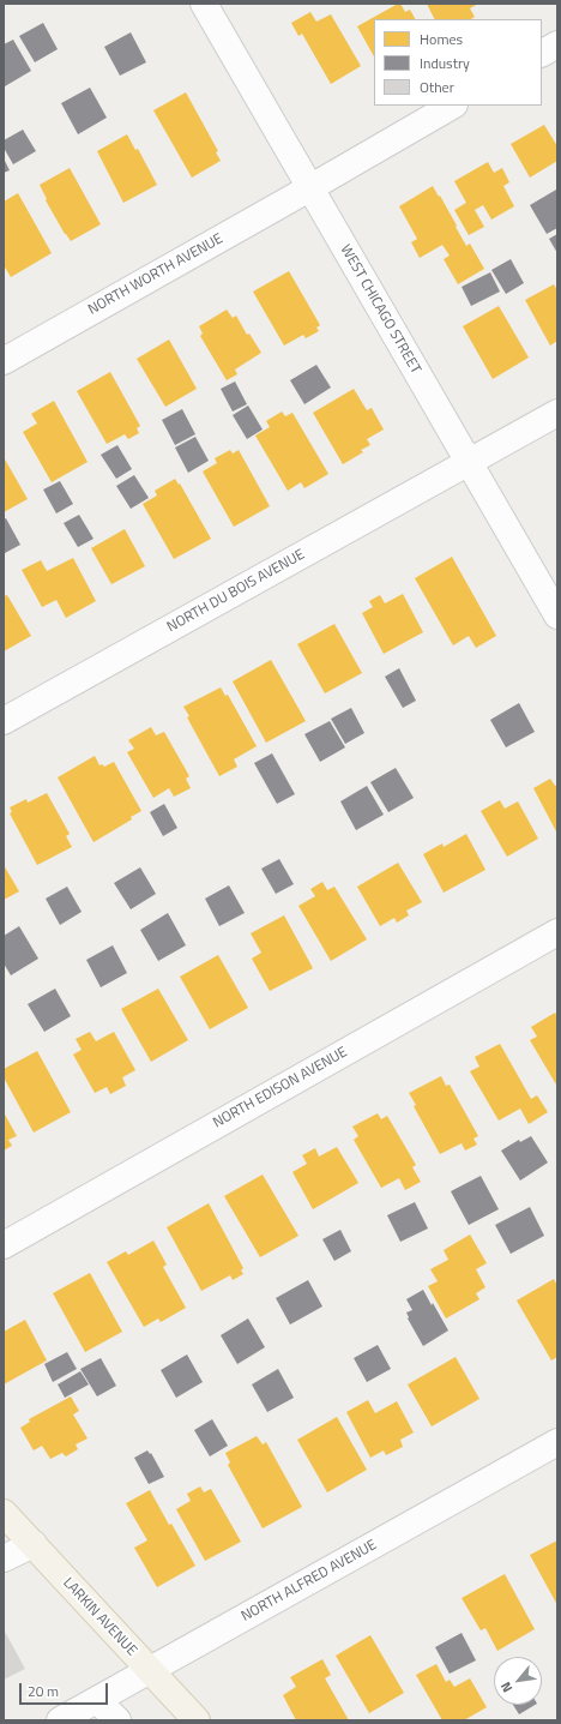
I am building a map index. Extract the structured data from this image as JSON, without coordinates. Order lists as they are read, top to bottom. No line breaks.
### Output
{"streets":{"main road":["LARKIN AVENUE"],"street":["NORTH WORTH AVENUE","WEST CHICAGO STREET","NORTH DU BOIS AVENUE","NORTH EDISON AVENUE","NORTH ALFRED AVENUE"]},"crossings":[["NORTH WORTH AVENUE","WEST CHICAGO STREET"],["WEST CHICAGO STREET","NORTH DU BOIS AVENUE"],["NORTH ALFRED AVENUE","LARKIN AVENUE"]],"legend":["Homes","Industry","Other"],"scale_bar":"20 m","north":"bottom left"}
